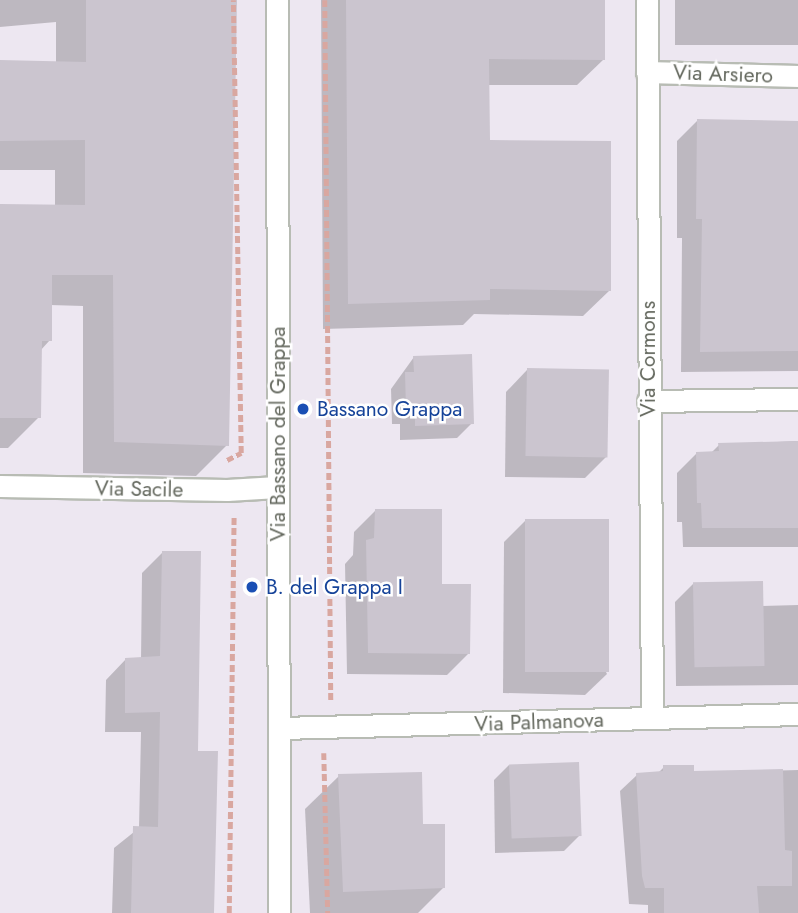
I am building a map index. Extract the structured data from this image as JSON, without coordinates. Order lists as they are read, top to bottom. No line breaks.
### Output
{"streets":{"street":["Via Arsiero","Via Cormons","Via Bassano del Grappa","Via Sacile","Via Palmanova"]},"crossings":[["Via Arsiero","Via Cormons"],["Via Cormons","Via Palmanova"],["Via Bassano del Grappa","Via Sacile"],["Via Bassano del Grappa","Via Palmanova"]],"places":["Bassano Grappa","B. del Grappa I"]}
